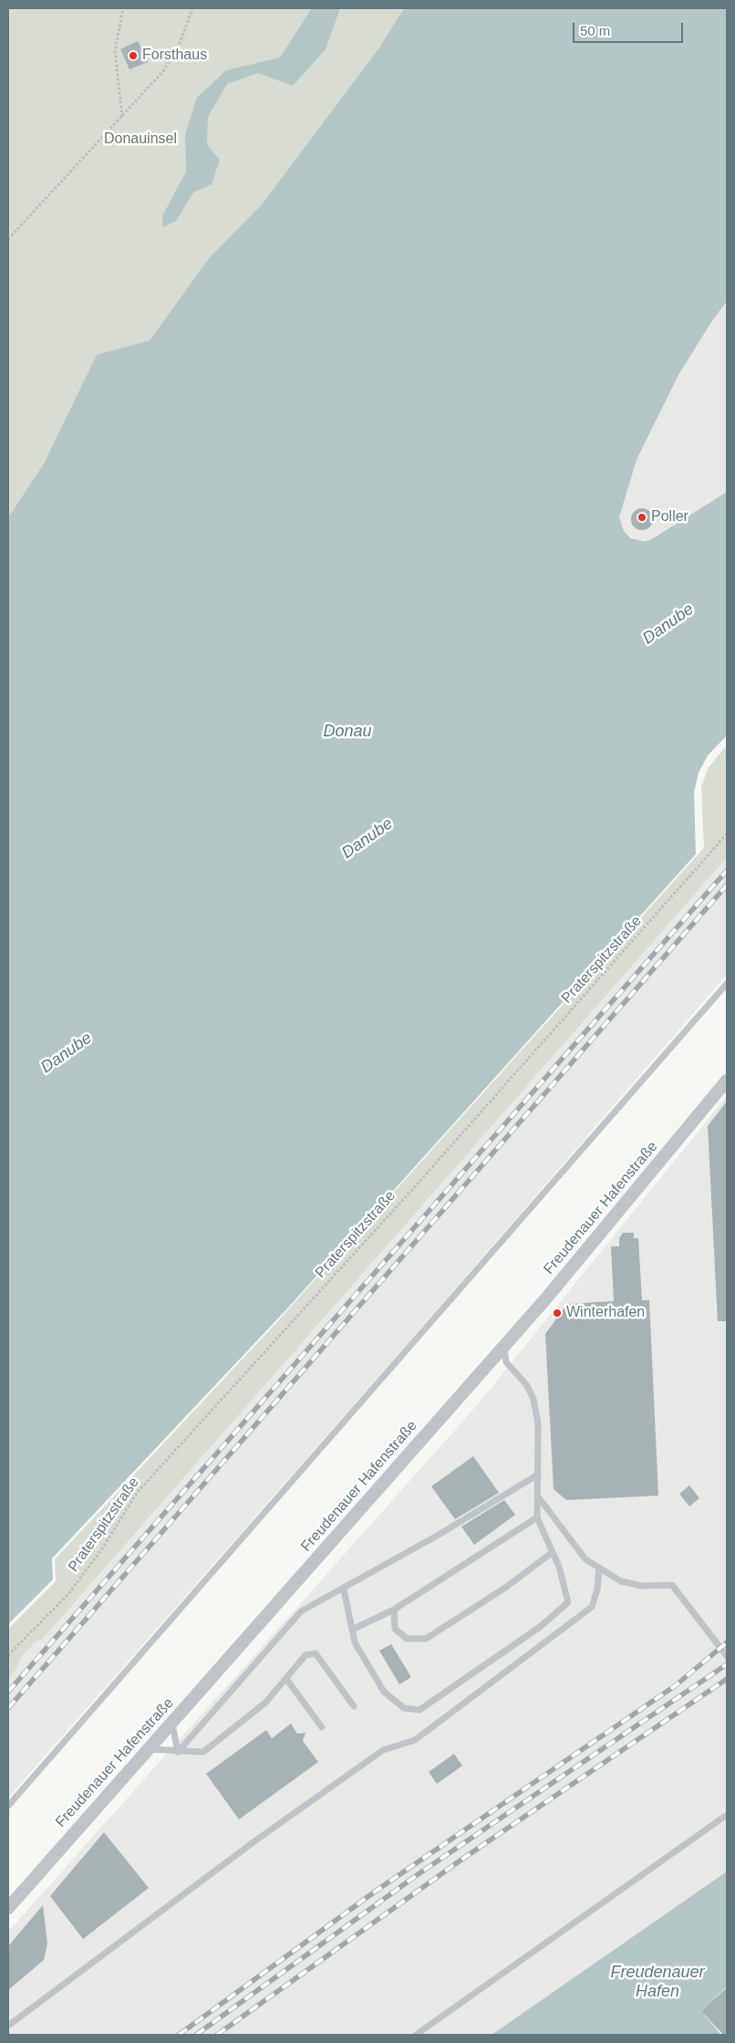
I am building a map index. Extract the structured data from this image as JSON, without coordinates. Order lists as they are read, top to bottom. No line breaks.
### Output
{"streets":{"street":["Freudenauer Hafenstraße"],"path":["Praterspitzstraße"]},"water":["Danube","Donau","Freudenauer Hafen"],"parks":["Donauinsel"],"places":["Forsthaus","Poller","Winterhafen"],"scale_bar":"50 m"}
